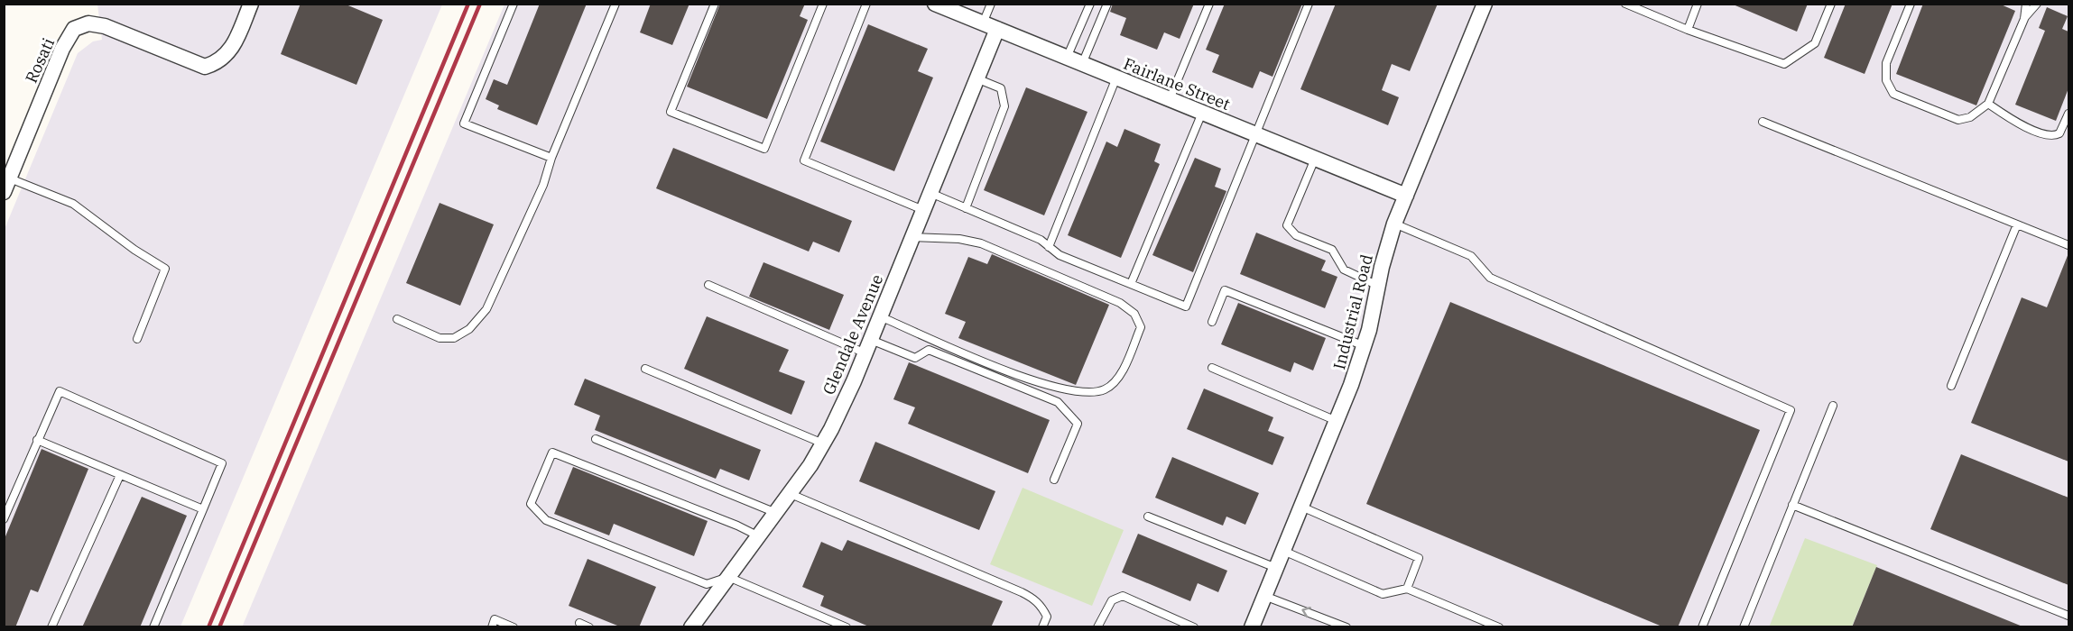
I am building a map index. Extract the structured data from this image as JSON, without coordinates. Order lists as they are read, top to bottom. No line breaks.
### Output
{"streets":{"street":["Rosati","Fairlane Street","Industrial Road","Glendale Avenue"]},"crossings":[["Fairlane Street","Industrial Road"],["Fairlane Street","Glendale Avenue"]]}
